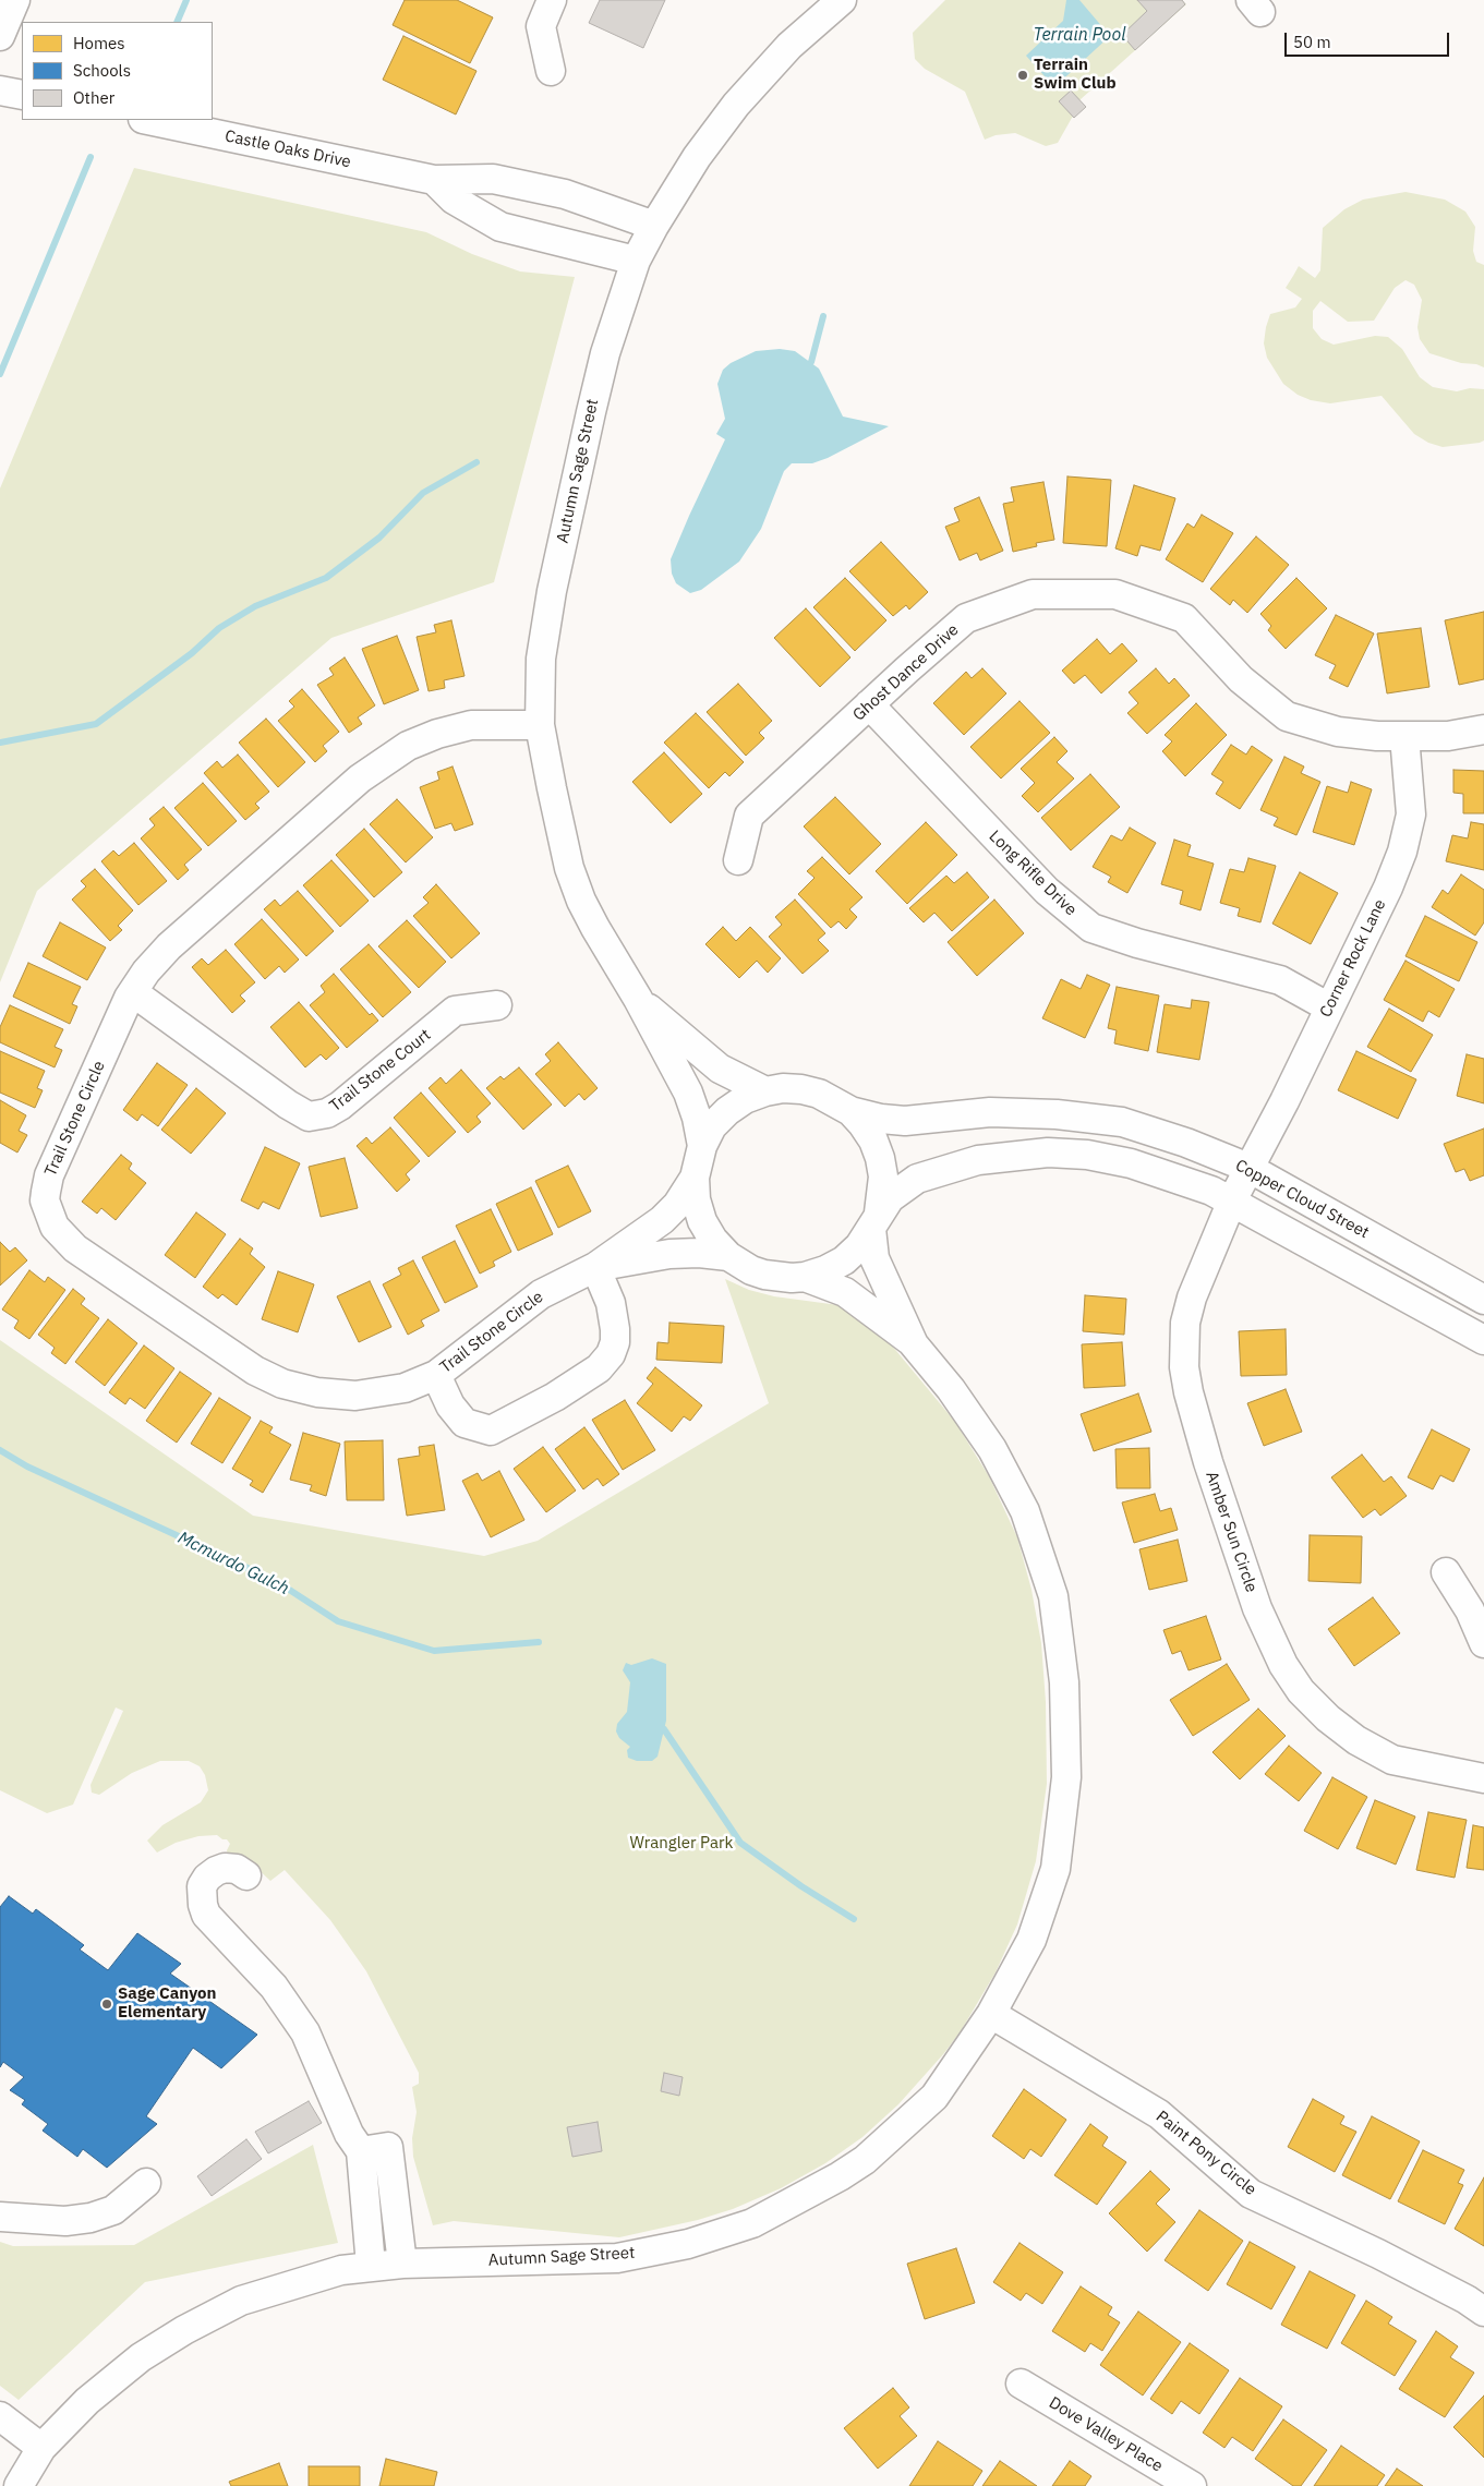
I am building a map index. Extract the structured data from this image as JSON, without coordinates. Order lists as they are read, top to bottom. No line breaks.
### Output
{"streets":{"street":["Castle Oaks Drive","Autumn Sage Street","Ghost Dance Drive","Long Rifle Drive","Corner Rock Lane","Trail Stone Court","Trail Stone Circle","Copper Cloud Street","Amber Sun Circle","Paint Pony Circle","Dove Valley Place"]},"crossings":[["Castle Oaks Drive","Autumn Sage Street"],["Autumn Sage Street","Trail Stone Circle"],["Autumn Sage Street","Copper Cloud Street"],["Autumn Sage Street","Paint Pony Circle"],["Ghost Dance Drive","Long Rifle Drive"],["Ghost Dance Drive","Corner Rock Lane"],["Long Rifle Drive","Corner Rock Lane"],["Corner Rock Lane","Copper Cloud Street"],["Corner Rock Lane","Amber Sun Circle"],["Trail Stone Court","Trail Stone Circle"],["Trail Stone Circle","Copper Cloud Street"],["Copper Cloud Street","Amber Sun Circle"]],"water":["Terrain Pool","Mcmurdo Gulch"],"parks":["Wrangler Park"],"places":["Terrain Swim Club","Sage Canyon Elementary"],"legend":["Homes","Schools","Other"],"scale_bar":"50 m"}
